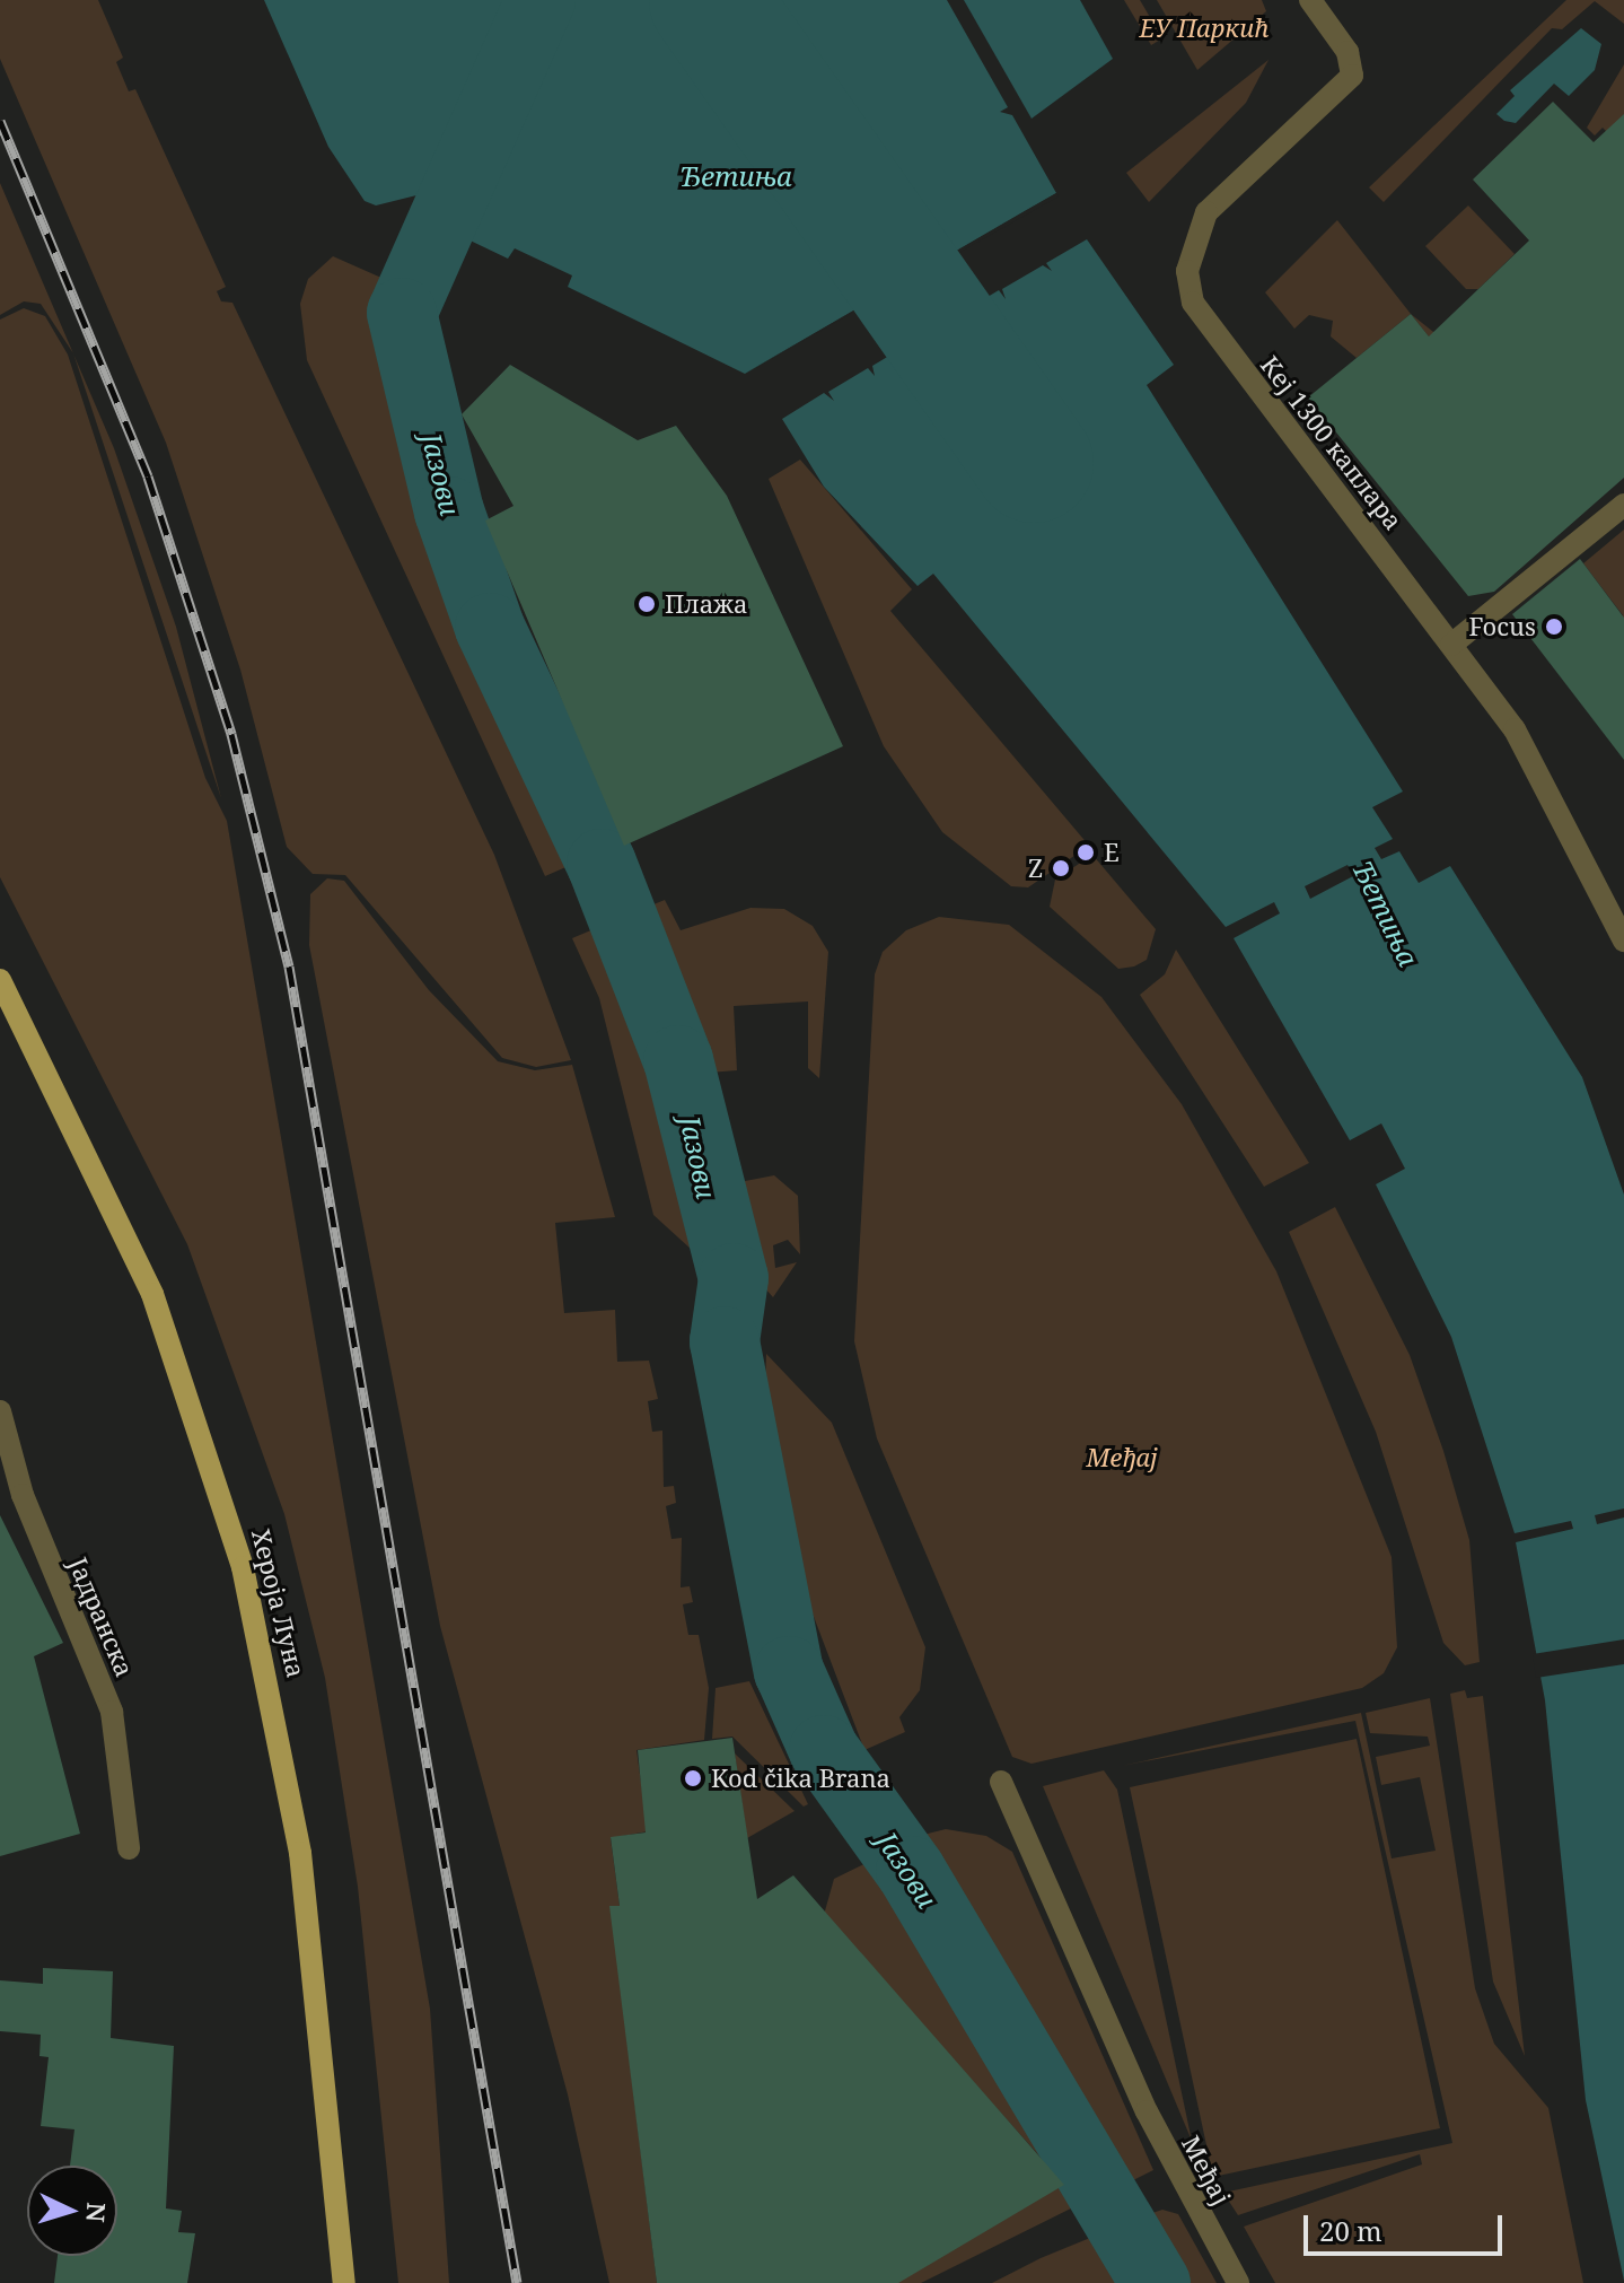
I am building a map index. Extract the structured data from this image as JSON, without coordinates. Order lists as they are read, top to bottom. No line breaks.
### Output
{"streets":{"main road":["Хероја Луна"],"street":["Кеј 1300 каплара","Јадранска","Међај"]},"water":["Ђетиња","Јазови"],"parks":["ЕУ Паркић","Међај"],"places":["Плажа","Focus","E","Z","Kod čika Brana"],"scale_bar":"20 m","north":"right"}
